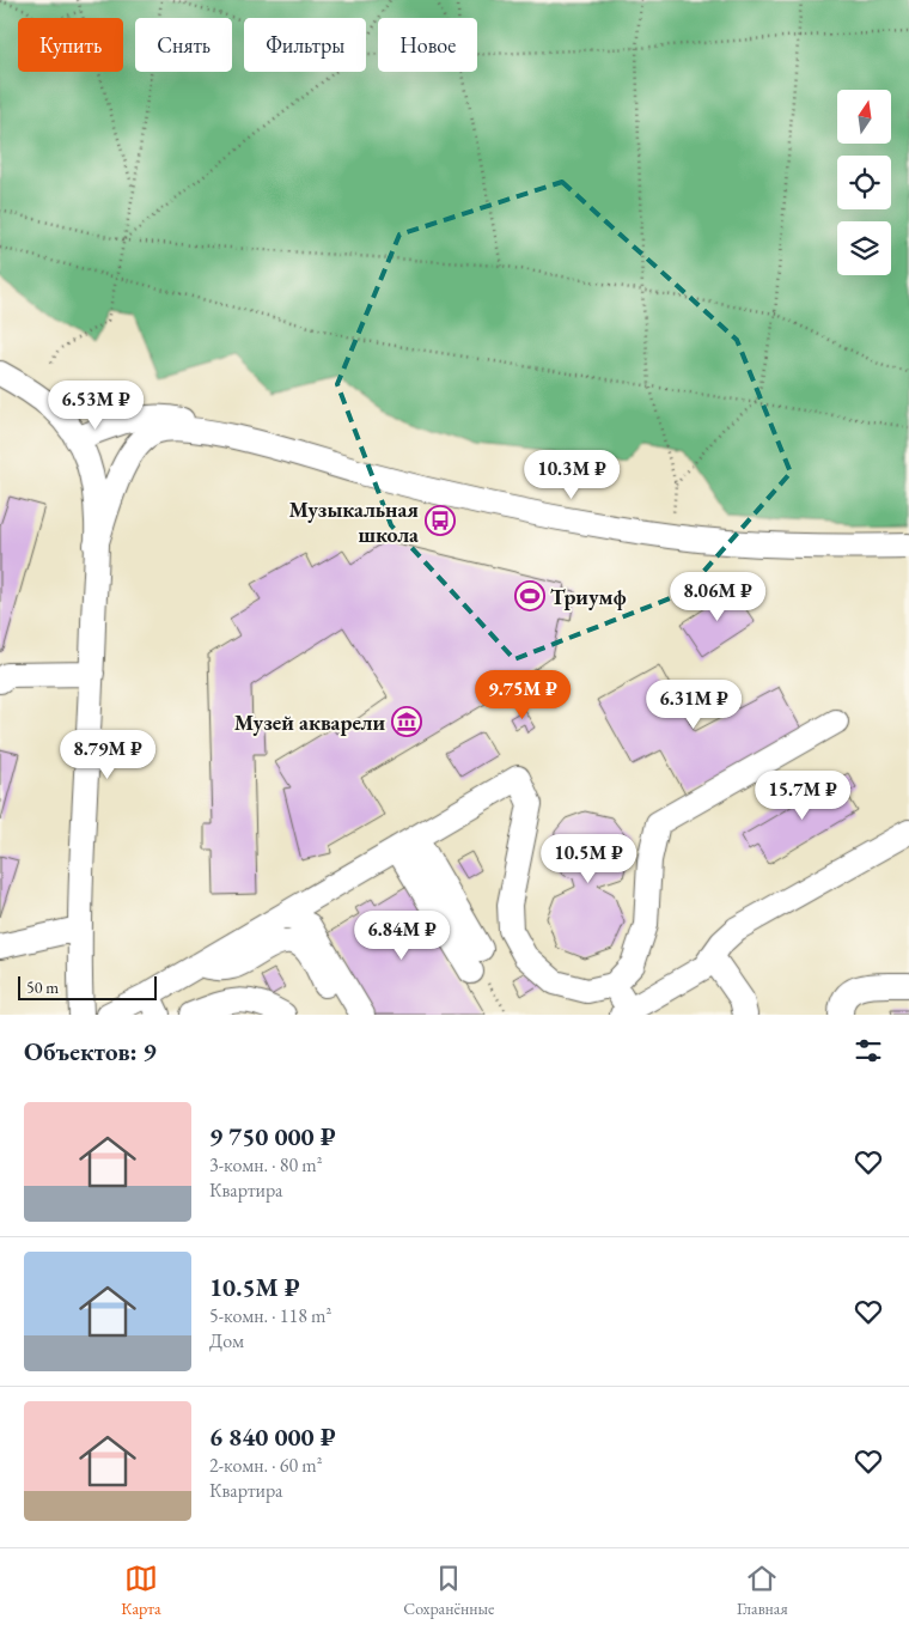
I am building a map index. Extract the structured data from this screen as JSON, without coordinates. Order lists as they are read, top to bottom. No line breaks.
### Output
{"places":{"bus stop":["Музыкальная школа"],"sports":["Триумф"],"museum":["Музей акварели"]},"scale_bar":"50 m","north":"top","page":{"chip":["Купить","Снять","Фильтры","Новое"],"price":["6.53M ₽","10.3M ₽","8.06M ₽","9.75M ₽","6.31M ₽","8.79M ₽","15.7M ₽","10.5M ₽","6.84M ₽"],"scale":"50 m","heading":"Объектов: 9","list":[{"name":"9 750 000 ₽","note":"3-комн. · 80 m² · Квартира"},{"name":"10.5M ₽","note":"5-комн. · 118 m² · Дом"},{"name":"6 840 000 ₽","note":"2-комн. · 60 m² · Квартира"}],"tabs":["Карта","Сохранённые","Главная"]}}
